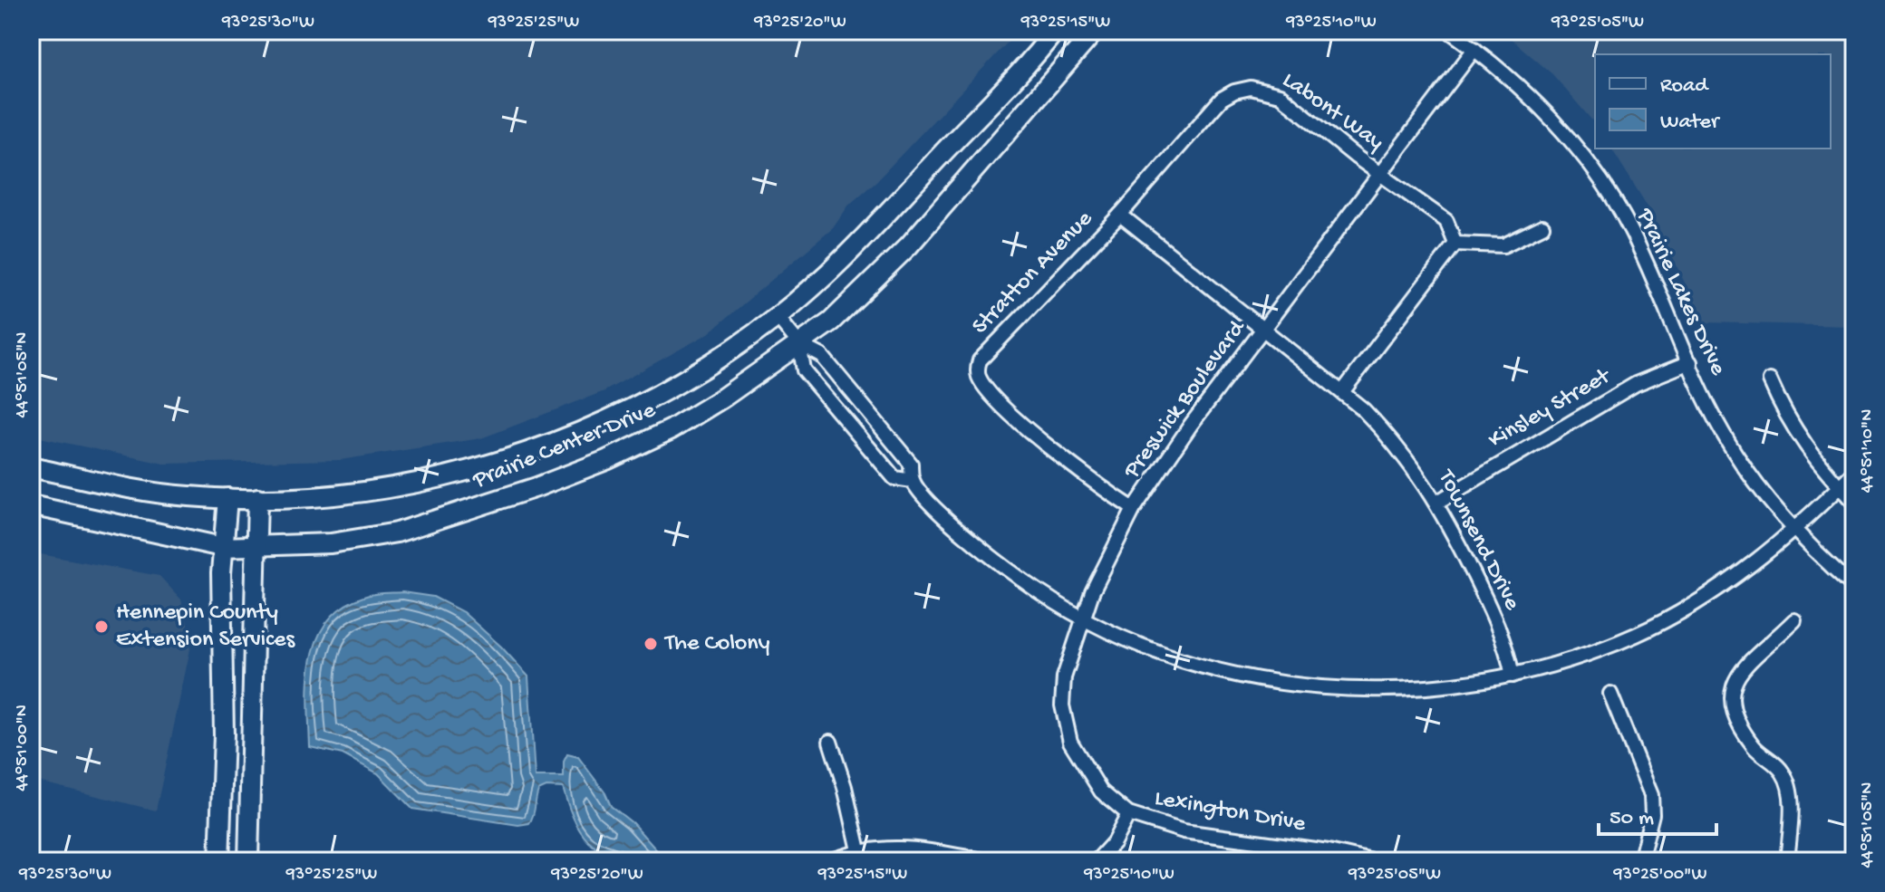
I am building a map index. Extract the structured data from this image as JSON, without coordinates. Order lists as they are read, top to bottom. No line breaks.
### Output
{"streets":{"main road":["Prairie Center Drive"],"street":["Labont Way","Stratton Avenue","Prairie Lakes Drive","Preswick Boulevard","Kinsley Street","Townsend Drive","Lexington Drive"]},"crossings":[["Labont Way","Stratton Avenue"],["Labont Way","Preswick Boulevard"],["Labont Way","Townsend Drive"],["Stratton Avenue","Preswick Boulevard"],["Stratton Avenue","Townsend Drive"],["Prairie Lakes Drive","Preswick Boulevard"],["Prairie Lakes Drive","Kinsley Street"],["Preswick Boulevard","Townsend Drive"],["Preswick Boulevard","Lexington Drive"],["Kinsley Street","Townsend Drive"]],"places":["Hennepin County Extension Services","The Colony"],"legend":["Road","Water"],"scale_bar":"50 m","coordinates":["93°25'30\"W","93°25'25\"W","93°25'20\"W","93°25'15\"W","93°25'10\"W","93°25'05\"W","44°51'05\"N","44°51'10\"N","44°51'00\"N","93°25'00\"W"]}
